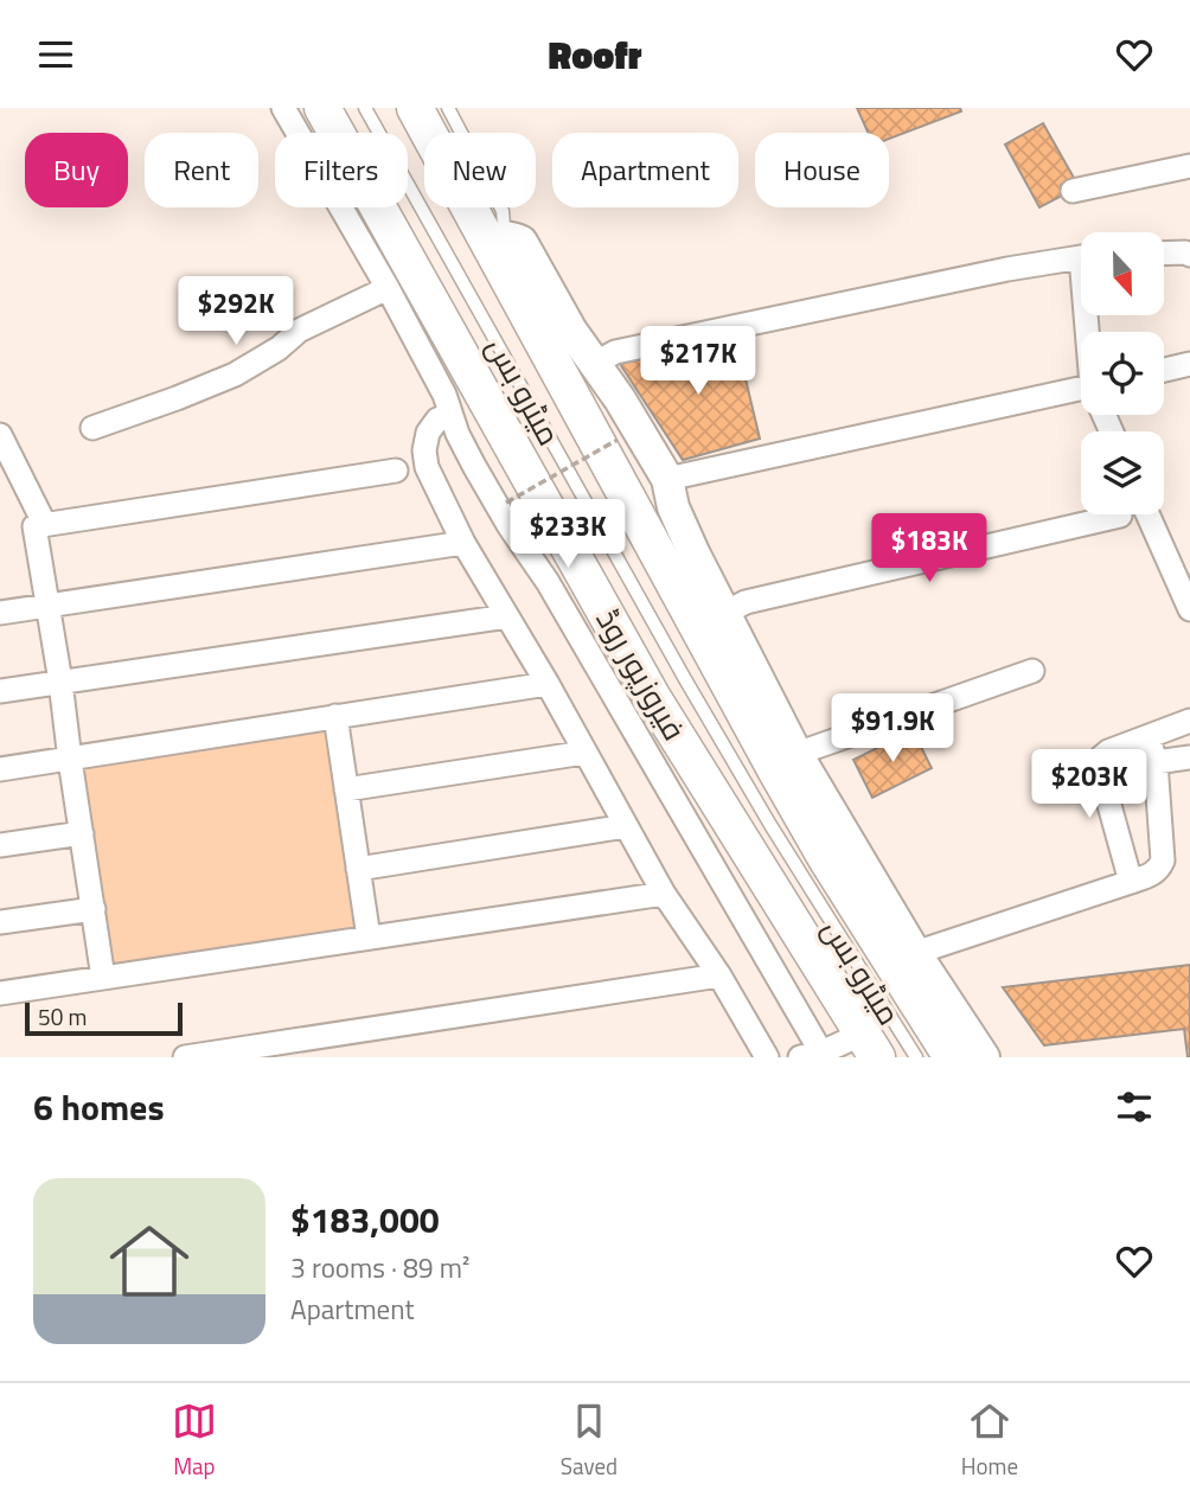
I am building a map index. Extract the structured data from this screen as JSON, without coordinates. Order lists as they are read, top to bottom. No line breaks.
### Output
{"streets":{"main road":["فیروزپور روڈ"],"lane":["میٹرو بس"]},"scale_bar":"50 m","north":"bottom","page":{"header":"Roofr","chip":["Buy","Rent","Filters","New","Apartment","House"],"price":["$292K","$217K","$233K","$183K","$91.9K","$203K"],"scale":"50 m","heading":"6 homes","list":[{"name":"$183,000","note":"3 rooms · 89 m² · Apartment"}],"tabs":["Map","Saved","Home"]}}
